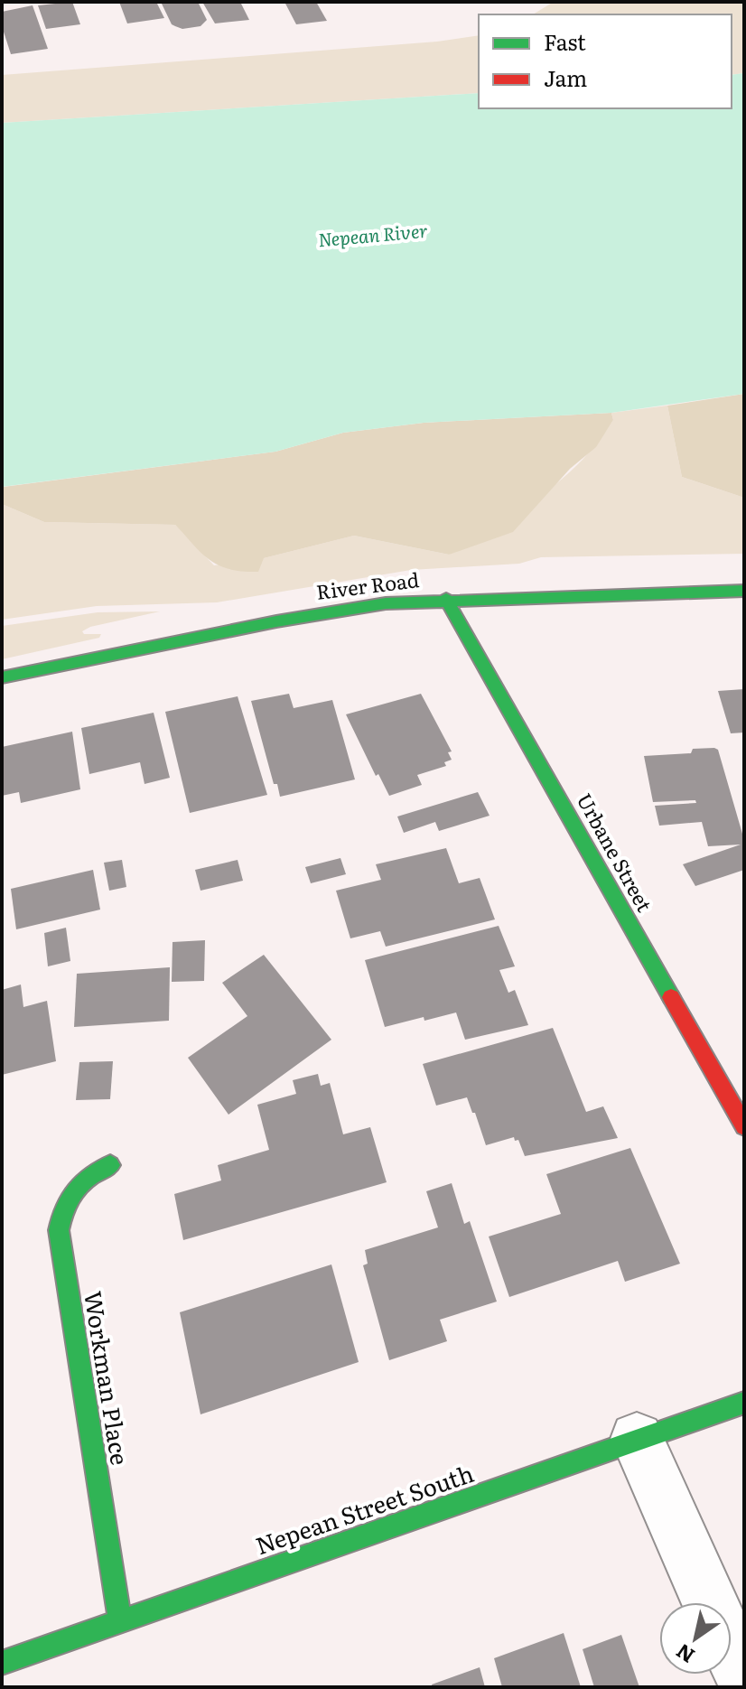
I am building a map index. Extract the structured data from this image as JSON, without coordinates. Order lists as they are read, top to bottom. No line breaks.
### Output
{"streets":{"street":["River Road","Urbane Street","Workman Place","Nepean Street South"]},"crossings":[["River Road","Urbane Street"],["Workman Place","Nepean Street South"]],"water":["Nepean River"],"legend":["Fast","Jam"],"north":"bottom left"}
